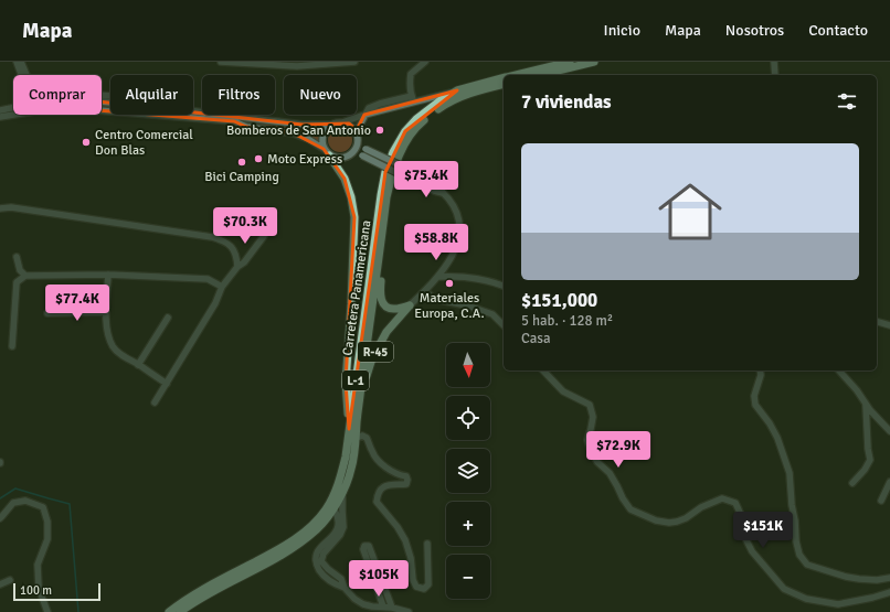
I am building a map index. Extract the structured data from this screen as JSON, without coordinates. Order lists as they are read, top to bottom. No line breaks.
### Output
{"streets":{"main road":["Carretera Panamericana","R-45","L-1"]},"crossings":[["Carretera Panamericana","R-45"],["Carretera Panamericana","L-1"],["R-45","L-1"]],"places":["Bomberos de San Antonio","Centro Comercial Don Blas","Moto Express","Bici Camping","Materiales Europa, C.A."],"scale_bar":"100 m","north":"bottom","page":{"header":"Mapa","nav":["Inicio","Mapa","Nosotros","Contacto"],"chip":["Comprar","Alquilar","Filtros","Nuevo"],"heading":"7 viviendas","list":[{"name":"$151,000","note":"5 hab. · 128 m² · Casa"}],"price":["$75.4K","$70.3K","$58.8K","$77.4K","$72.9K","$151K","$105K"],"map_buttons":["+","−"],"scale":"100 m"}}
